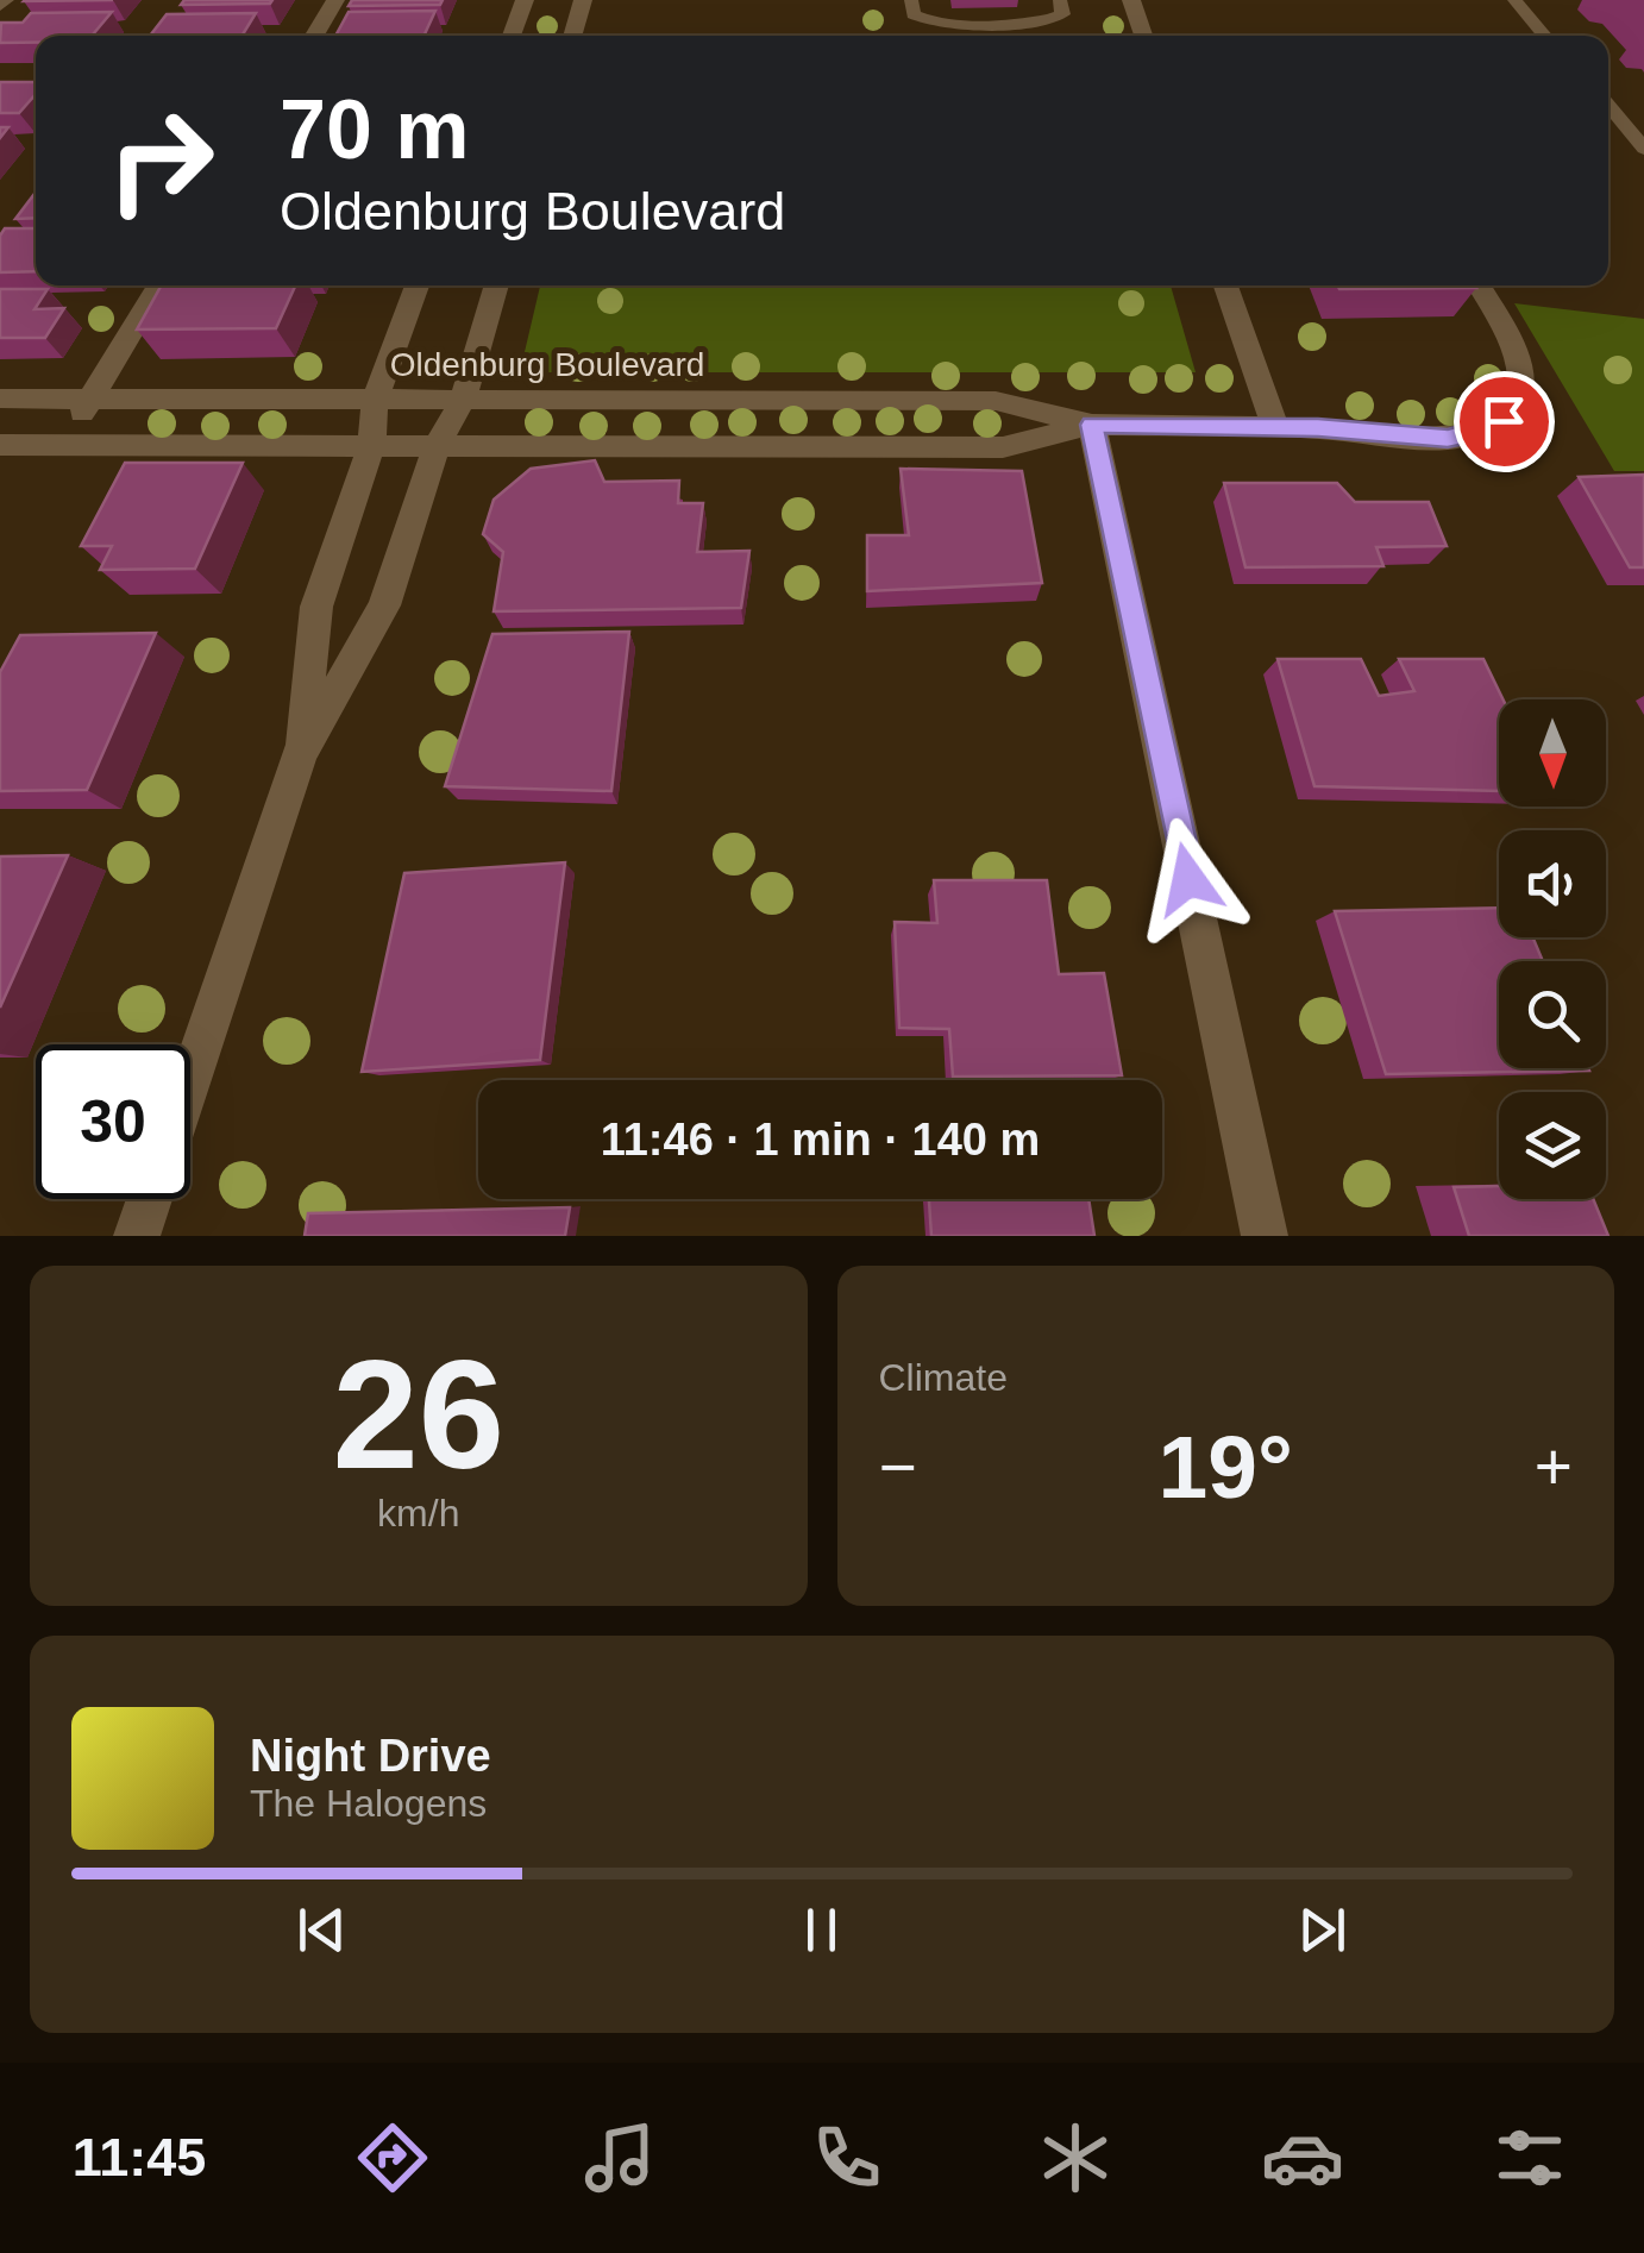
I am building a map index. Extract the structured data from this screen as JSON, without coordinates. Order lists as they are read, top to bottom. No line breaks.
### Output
{"streets":{"street":["Oldenburg Boulevard"]},"north":"bottom","page":{"turn":["70 m","Oldenburg Boulevard"],"limit":"30","trip":"11:46 · 1 min · 140 m","tile":[["26","km/h"],"Climate"],"heat":["−","19°","+"],"song":["Night Drive","The Halogens"],"tabs":"11:45"}}
